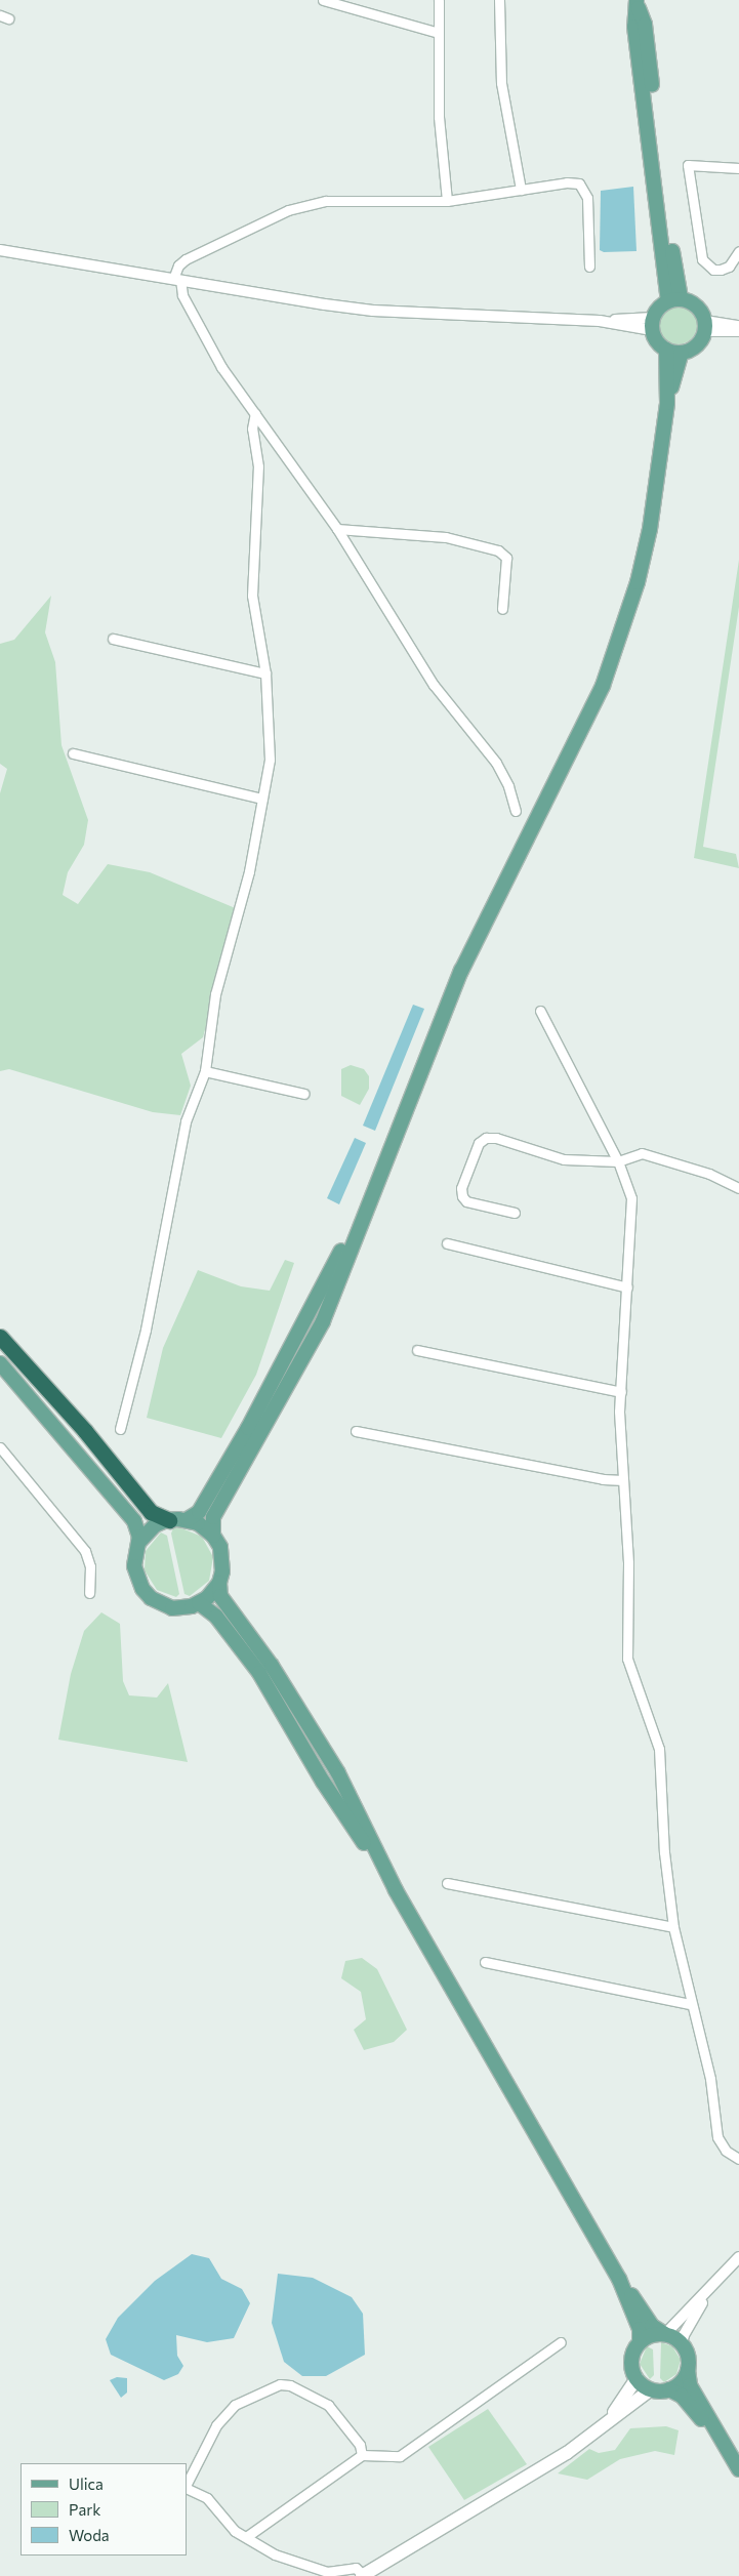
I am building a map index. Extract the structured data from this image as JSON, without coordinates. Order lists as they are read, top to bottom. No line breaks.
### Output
{"legend":["Ulica","Park","Woda"]}
